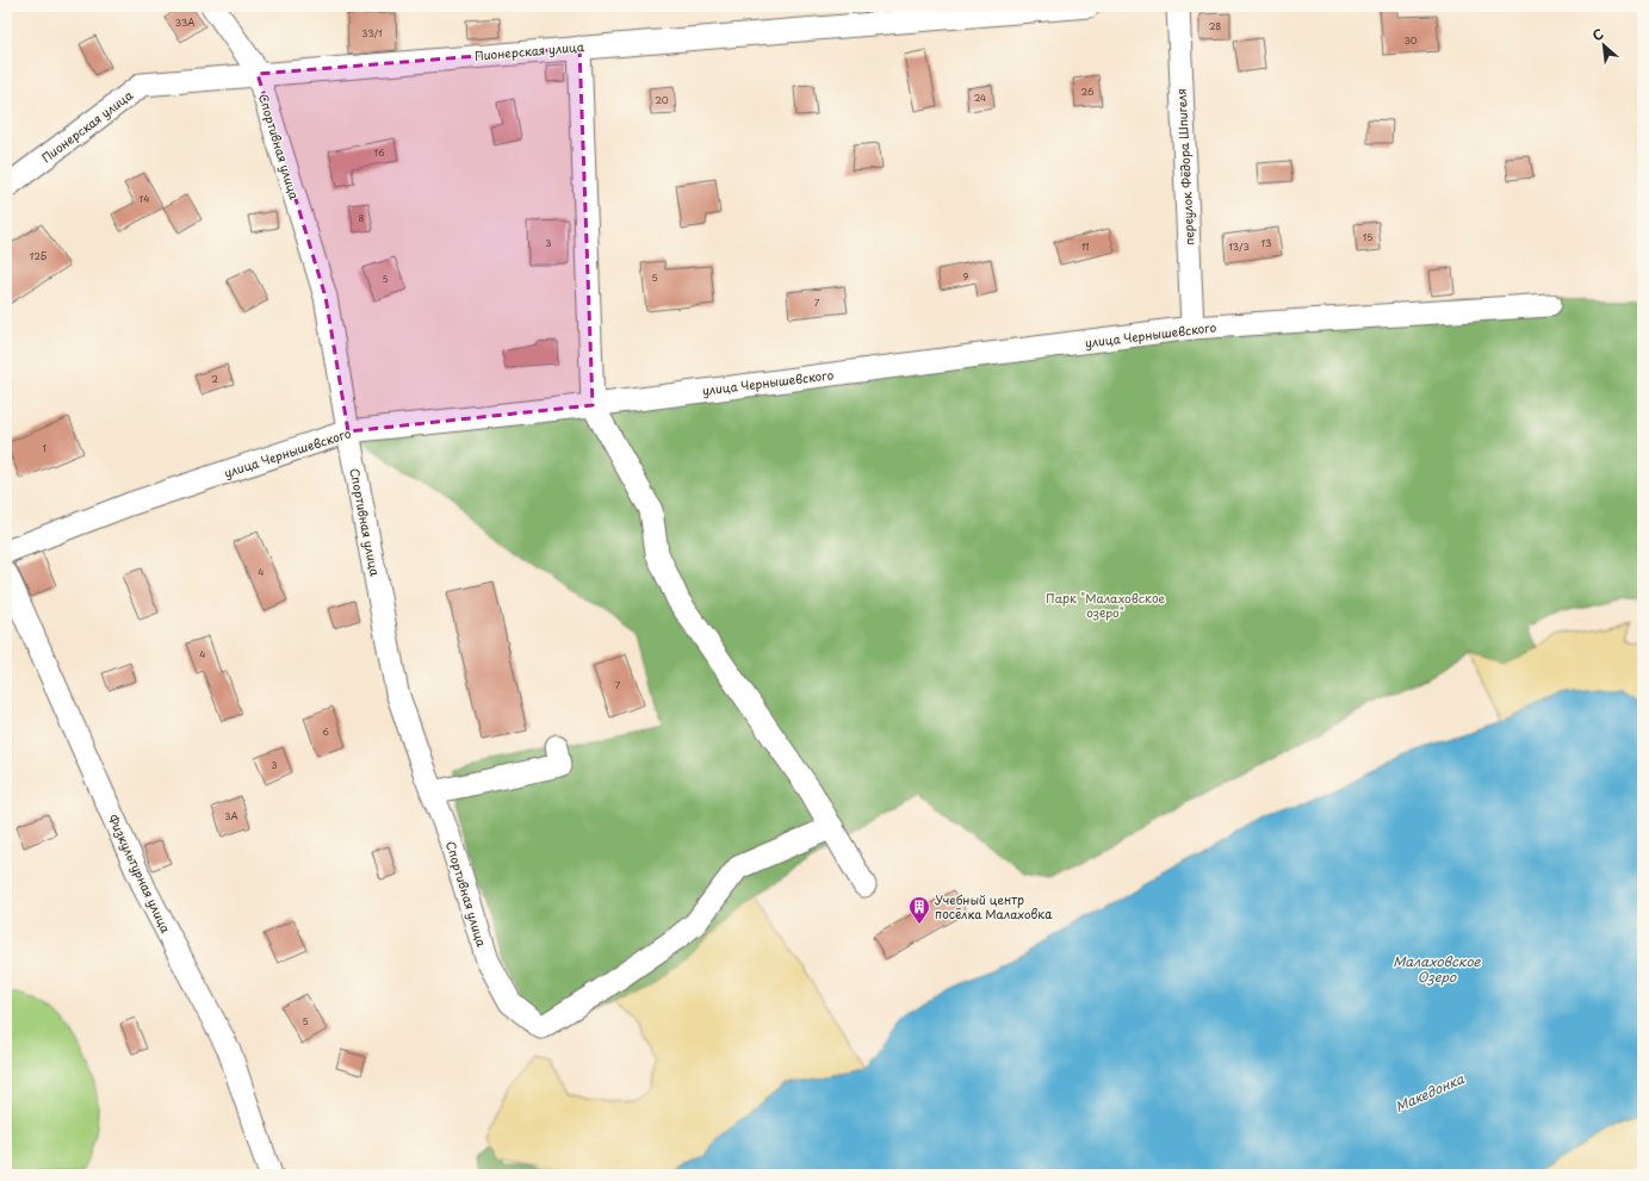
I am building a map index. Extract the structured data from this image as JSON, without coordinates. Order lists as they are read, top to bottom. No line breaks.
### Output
{"streets":{"street":["Пионерская улица","Спортивная улица","переулок Фёдора Шпигеля","улица Чернышевского","Физкультурная улица"]},"crossings":[["Пионерская улица","Спортивная улица"],["Спортивная улица","улица Чернышевского"],["переулок Фёдора Шпигеля","улица Чернышевского"]],"water":["Малаховское Озеро","Македонка"],"parks":["Парк \"Малаховское озеро\""],"places":{"building":["Учебный центр посёлка Малаховка"]},"house_numbers":["33А","28","33/1","30","26","24","20","16","14","8","15","3","13","11","13/3","12Б","9","5","5","7","2","1","4","4","7","6","3","3А","5"],"north":"top left"}
